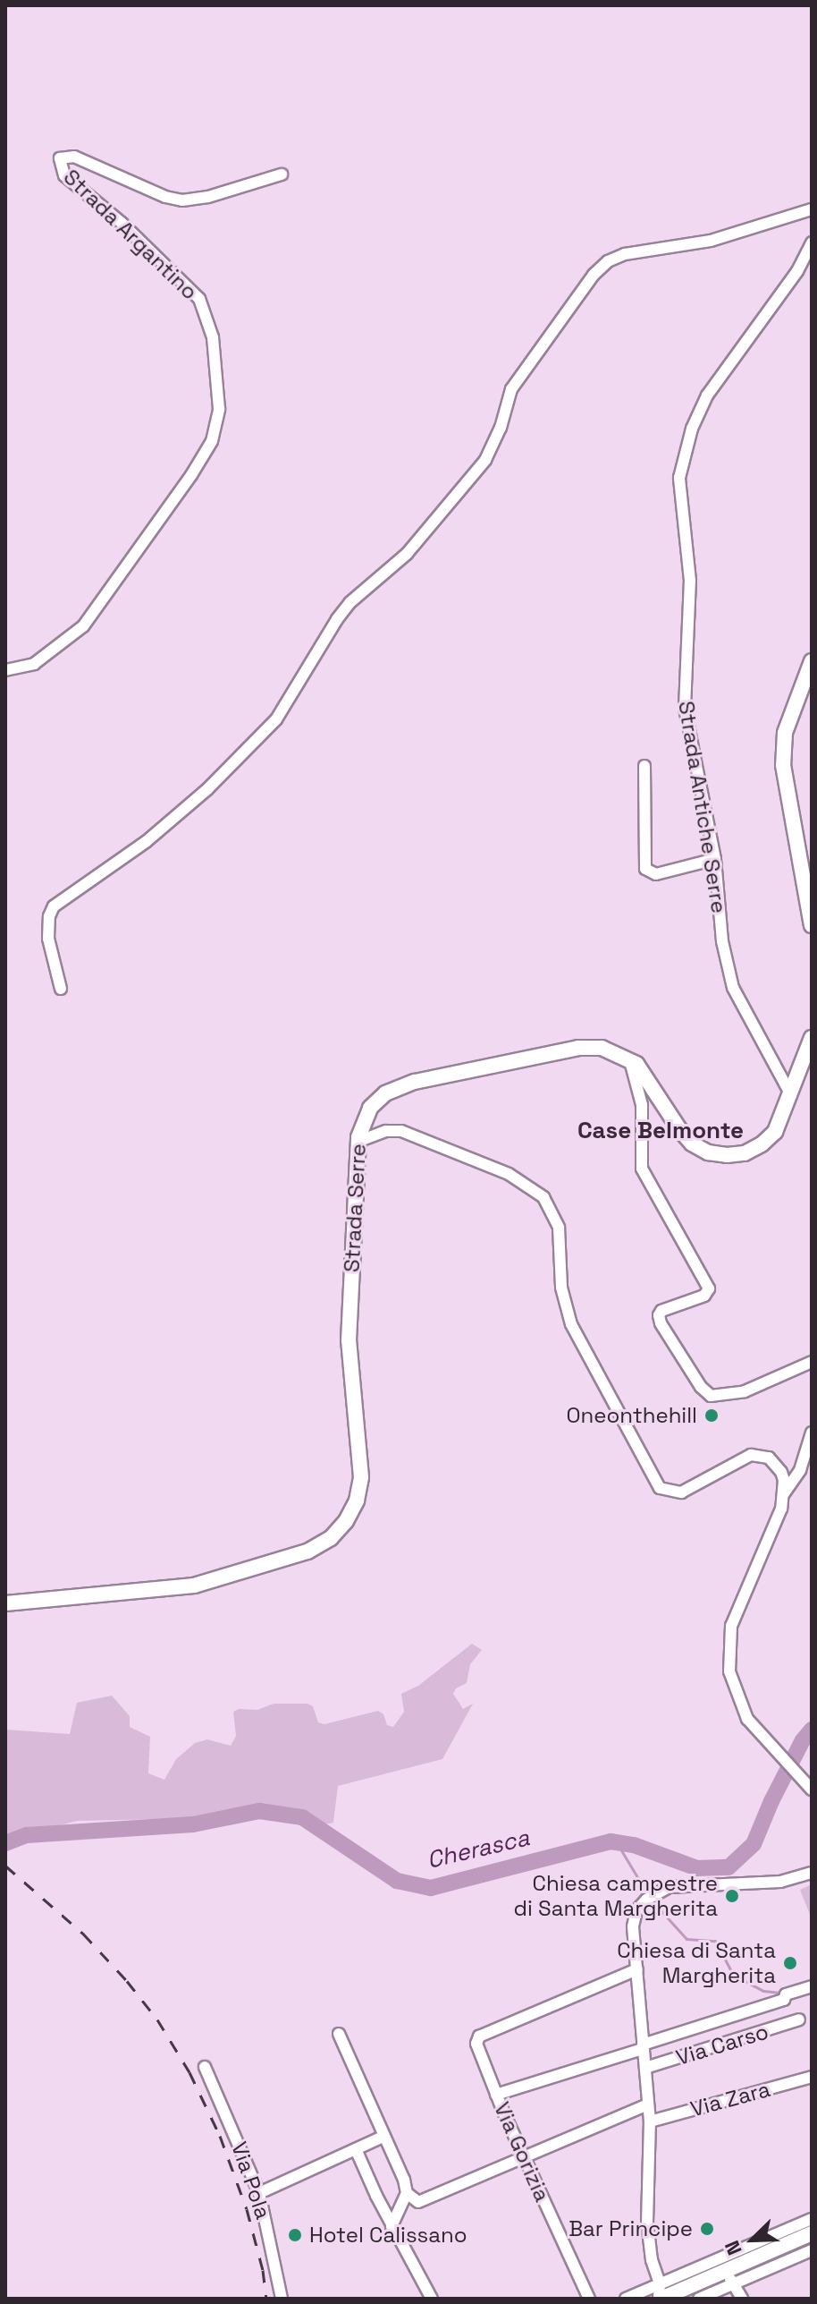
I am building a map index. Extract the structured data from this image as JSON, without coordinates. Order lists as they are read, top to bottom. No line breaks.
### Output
{"streets":{"main road":["Strada Serre"],"street":["Strada Argantino","Strada Antiche Serre","Via Carso","Via Zara","Via Gorizia","Via Pola"]},"districts":["Case Belmonte"],"water":["Cherasca"],"places":["Oneonthehill","Chiesa campestre di Santa Margherita","Chiesa di Santa Margherita","Bar Principe","Hotel Calissano"],"north":"bottom left"}
